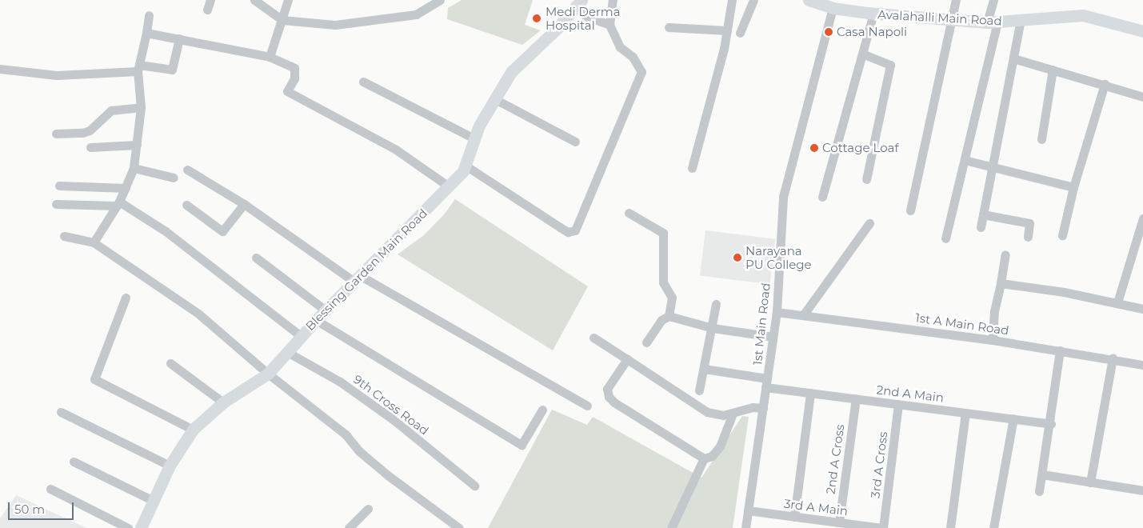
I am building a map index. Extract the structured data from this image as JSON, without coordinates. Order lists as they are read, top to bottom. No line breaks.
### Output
{"streets":{"main road":["Avalahalli Main Road","Blessing Garden Main Road"],"street":["1st Main Road","1st A Main Road","2nd A Main","9th Cross Road","2nd A Cross","3rd A Cross","3rd A Main"]},"crossings":[["Avalahalli Main Road","1st Main Road"],["Blessing Garden Main Road","9th Cross Road"],["1st Main Road","1st A Main Road"],["1st Main Road","2nd A Main"],["1st Main Road","3rd A Main"],["2nd A Main","2nd A Cross"],["2nd A Main","3rd A Cross"],["2nd A Cross","3rd A Main"],["3rd A Cross","3rd A Main"]],"places":["Medi Derma Hospital","Casa Napoli","Cottage Loaf","Narayana PU College"],"scale_bar":"50 m"}
